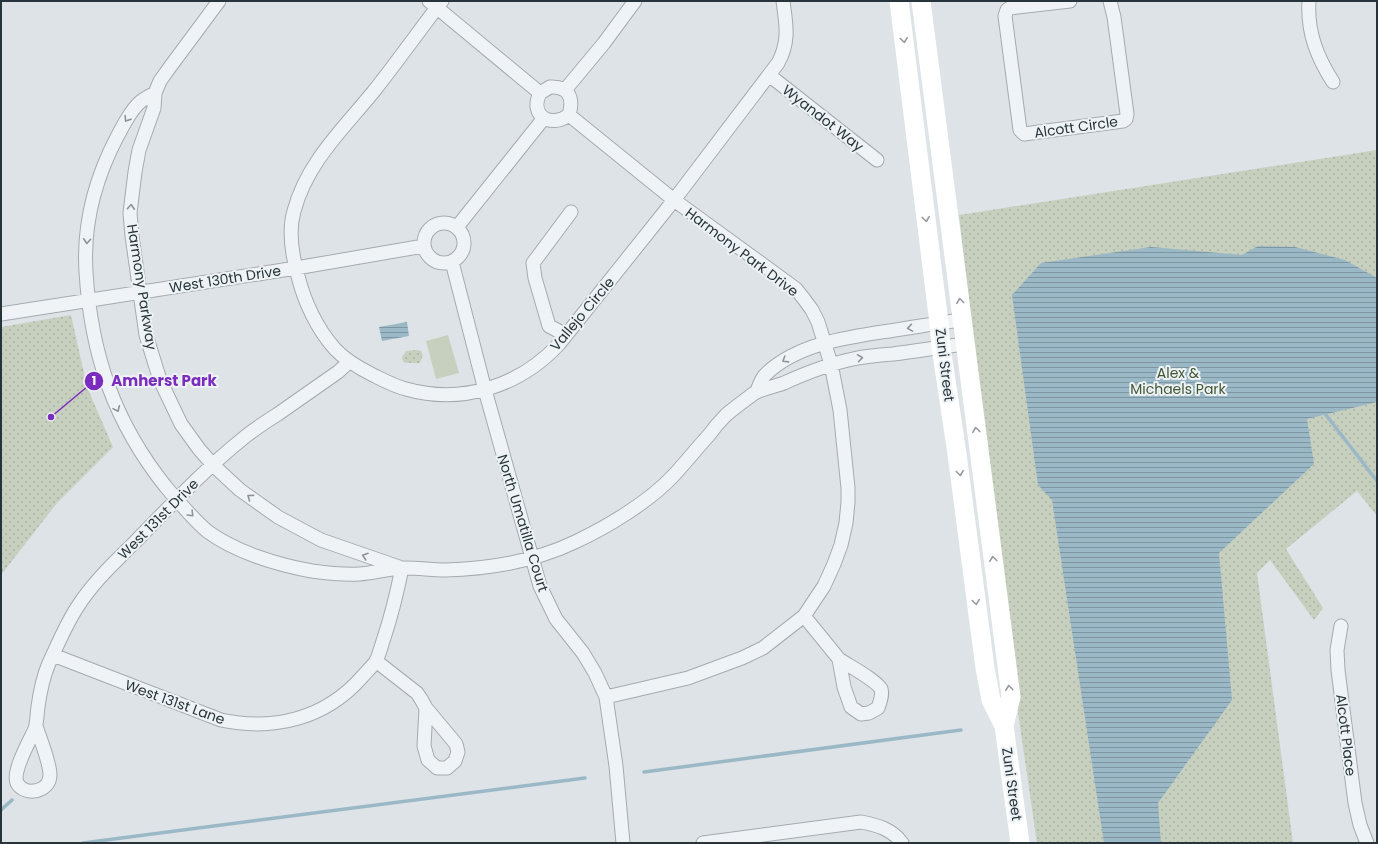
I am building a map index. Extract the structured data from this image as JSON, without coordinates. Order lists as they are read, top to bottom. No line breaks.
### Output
{"streets":{"main road":["Zuni Street"],"street":["Wyandot Way","Alcott Circle","Harmony Park Drive","West 130th Drive","Harmony Parkway","Vallejo Circle","West 131st Drive","North Umatilla Court","West 131st Lane","Alcott Place"]},"crossings":[["Wyandot Way","Vallejo Circle"],["Harmony Park Drive","Harmony Parkway"],["Harmony Park Drive","Vallejo Circle"],["Harmony Park Drive","North Umatilla Court"],["West 130th Drive","Harmony Parkway"],["West 130th Drive","Vallejo Circle"],["West 130th Drive","North Umatilla Court"],["Harmony Parkway","Zuni Street"],["Harmony Parkway","West 131st Drive"],["Harmony Parkway","North Umatilla Court"],["Harmony Parkway","West 131st Lane"],["Vallejo Circle","West 131st Drive"],["Vallejo Circle","North Umatilla Court"],["West 131st Drive","West 131st Lane"]],"parks":["Alex & Michaels Park"],"places":["Amherst Park"]}
